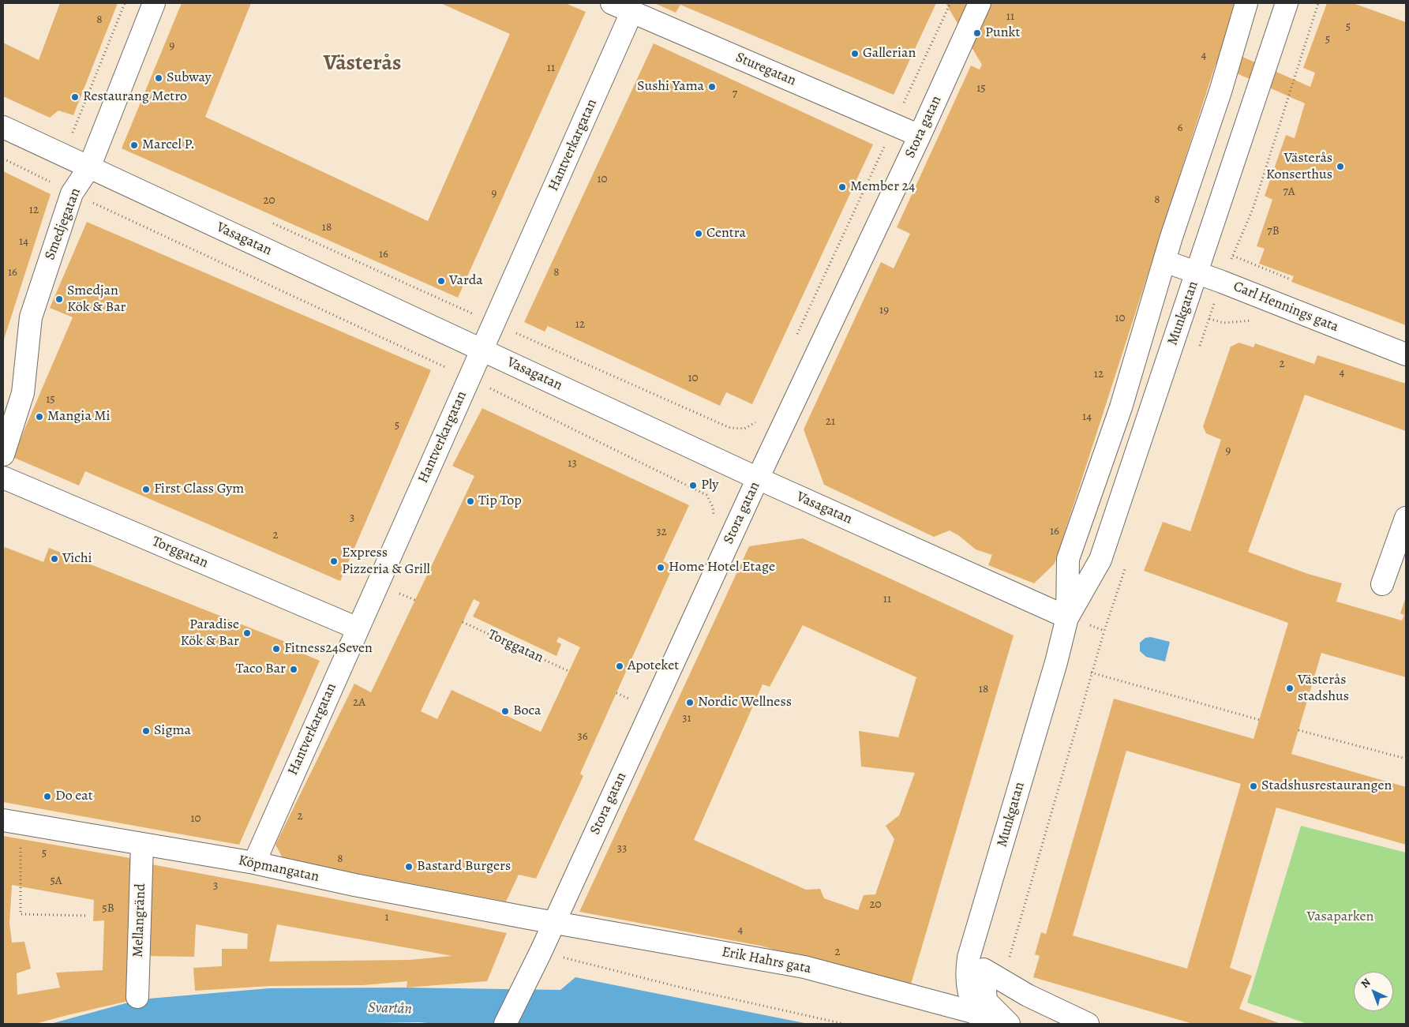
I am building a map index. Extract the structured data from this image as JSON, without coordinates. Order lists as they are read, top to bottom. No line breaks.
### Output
{"streets":{"street":["Sturegatan","Stora gatan","Hantverkargatan","Smedjegatan","Vasagatan","Carl Hennings gata","Munkgatan","Torggatan","Köpmangatan","Mellangränd","Erik Hahrs gata"]},"crossings":[["Sturegatan","Stora gatan"],["Sturegatan","Hantverkargatan"],["Stora gatan","Vasagatan"],["Stora gatan","Köpmangatan"],["Stora gatan","Erik Hahrs gata"],["Hantverkargatan","Vasagatan"],["Hantverkargatan","Torggatan"],["Hantverkargatan","Köpmangatan"],["Smedjegatan","Vasagatan"],["Vasagatan","Munkgatan"],["Carl Hennings gata","Munkgatan"],["Munkgatan","Erik Hahrs gata"],["Köpmangatan","Mellangränd"],["Köpmangatan","Erik Hahrs gata"]],"districts":["Västerås"],"water":["Svartån"],"parks":["Vasaparken"],"places":["Punkt","Gallerian","Subway","Sushi Yama","Restaurang Metro","Marcel P.","Västerås Konserthus","Member 24","Centra","Varda","Smedjan Kök & Bar","Mangia Mi","Ply","First Class Gym","Tip Top","Vichi","Express Pizzeria & Grill","Home Hotel Etage","Paradise Kök & Bar","Fitness24Seven","Apoteket","Taco Bar","Västerås stadshus","Nordic Wellness","Boca","Sigma","Stadshusrestaurangen","Do eat","Bastard Burgers"],"house_numbers":["11","8","5","5","9","4","11","15","7","6","10","7A","9","8","20","12","18","7B","14","16","16","8","19","10","12","2","4","12","10","15","14","21","5","9","13","3","16","32","2","11","18","2A","31","36","2","10","33","5","8","5A","3","20","5B","1","4","2"],"north":"top left"}
